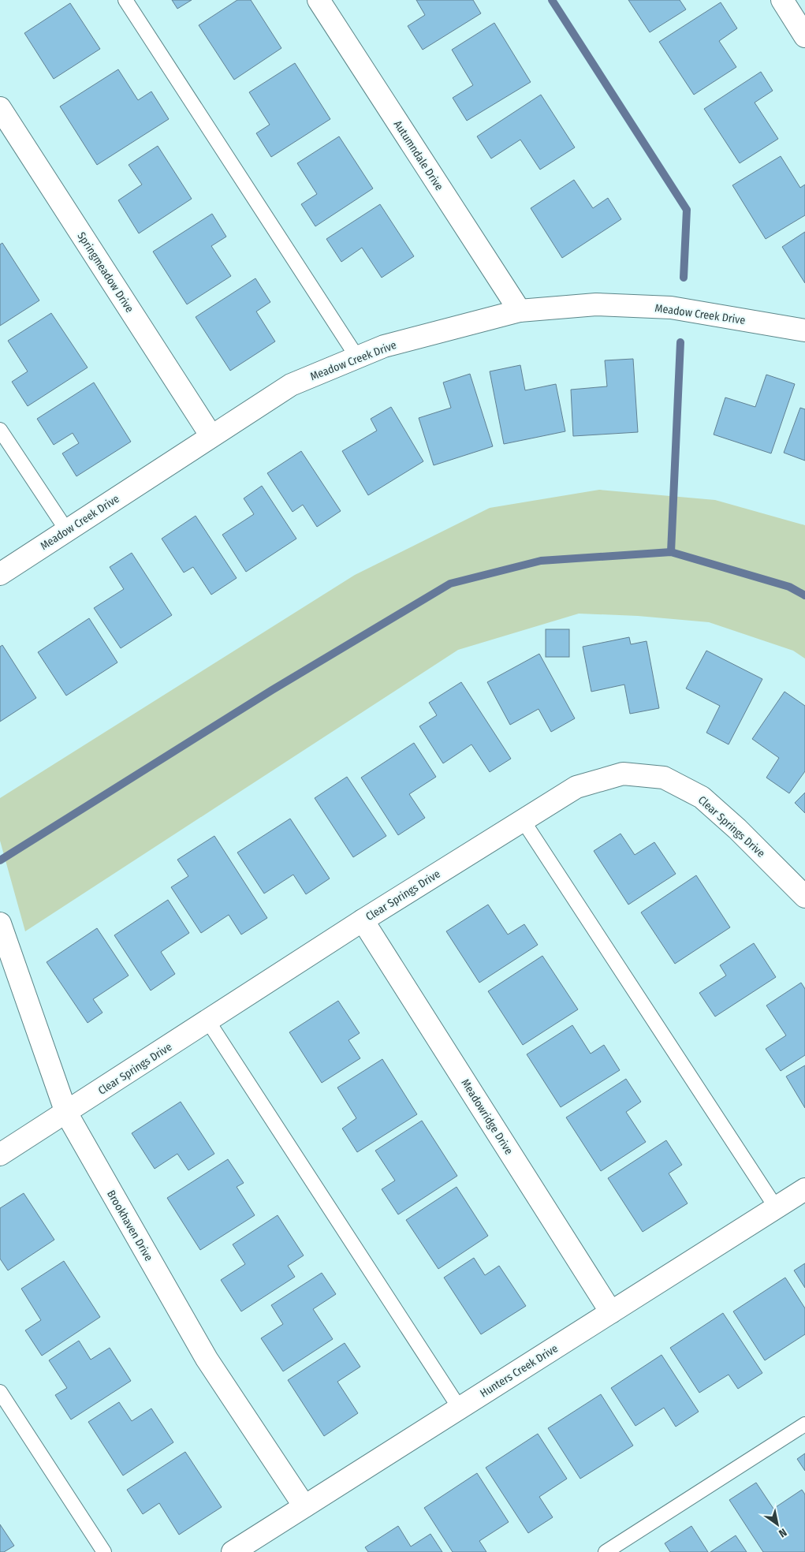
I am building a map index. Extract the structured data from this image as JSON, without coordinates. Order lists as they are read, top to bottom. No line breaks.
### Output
{"streets":{"street":["Autumndale Drive","Springmeadow Drive","Meadow Creek Drive","Clear Springs Drive","Meadowridge Drive","Brookhaven Drive","Hunters Creek Drive"]},"crossings":[["Autumndale Drive","Meadow Creek Drive"],["Springmeadow Drive","Meadow Creek Drive"],["Clear Springs Drive","Meadowridge Drive"],["Clear Springs Drive","Brookhaven Drive"],["Meadowridge Drive","Hunters Creek Drive"],["Brookhaven Drive","Hunters Creek Drive"]],"north":"bottom right"}
